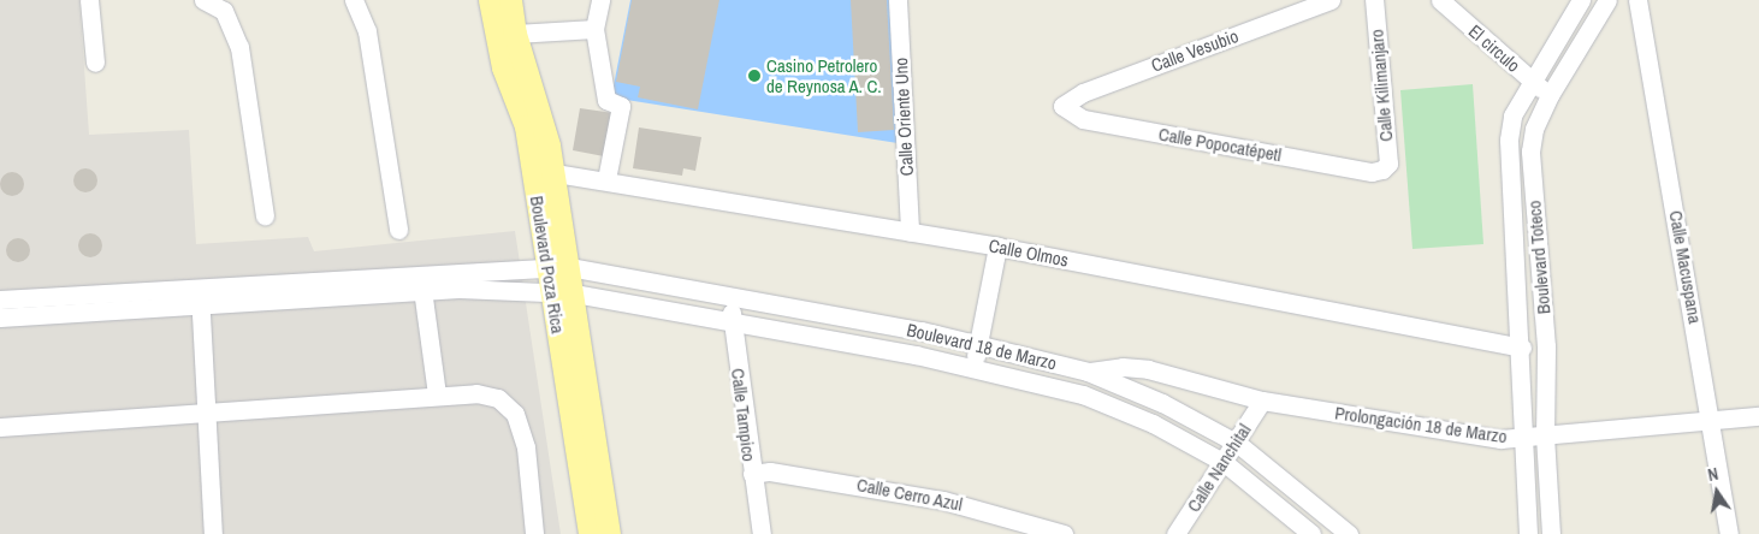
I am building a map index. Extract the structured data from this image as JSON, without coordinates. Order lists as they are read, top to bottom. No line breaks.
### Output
{"streets":{"main road":["Boulevard Poza Rica"],"street":["El circulo","Calle Vesubio","Calle Kilimanjaro","Calle Oriente Uno","Calle Popocatépetl","Calle Olmos","Boulevard Toteco","Calle Macuspana","Boulevard 18 de Marzo","Calle Tampico","Prolongación 18 de Marzo","Calle Nanchital","Calle Cerro Azul"]},"crossings":[["El circulo","Boulevard Toteco"],["Calle Vesubio","Calle Popocatépetl"],["Calle Kilimanjaro","Calle Popocatépetl"],["Calle Oriente Uno","Calle Olmos"],["Calle Olmos","Boulevard Toteco"],["Calle Olmos","Boulevard Poza Rica"],["Boulevard Toteco","Prolongación 18 de Marzo"],["Boulevard Poza Rica","Boulevard 18 de Marzo"],["Calle Macuspana","Prolongación 18 de Marzo"],["Boulevard 18 de Marzo","Calle Tampico"],["Boulevard 18 de Marzo","Prolongación 18 de Marzo"],["Boulevard 18 de Marzo","Calle Nanchital"],["Calle Tampico","Calle Cerro Azul"],["Prolongación 18 de Marzo","Calle Nanchital"]],"places":["Casino Petrolero de Reynosa A. C."],"north":"top"}
